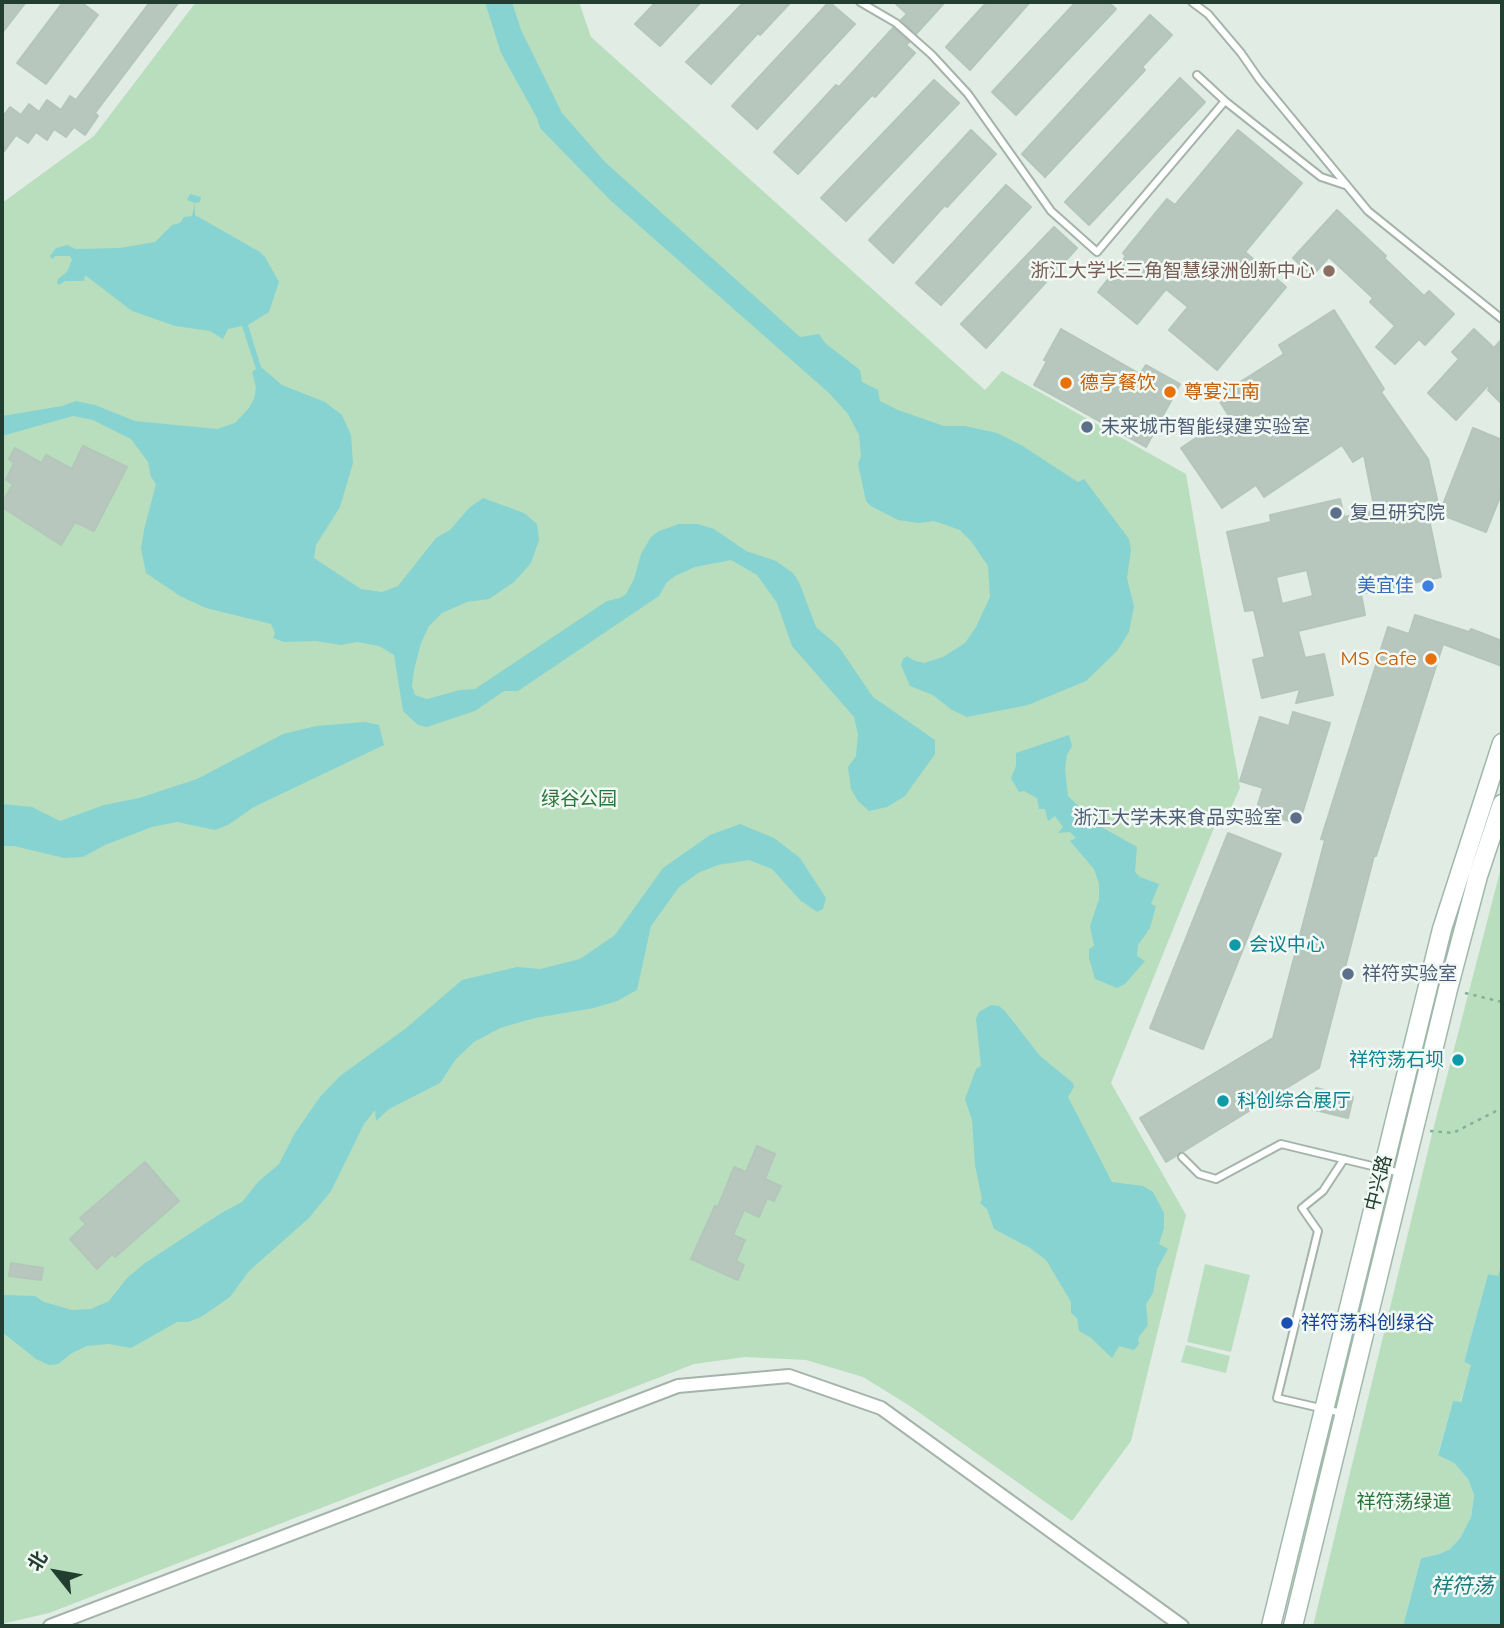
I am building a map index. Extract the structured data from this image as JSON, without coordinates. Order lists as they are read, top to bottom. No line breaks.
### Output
{"streets":{"main road":["中兴路"]},"water":["祥符荡"],"parks":["绿谷公园","祥符荡绿道"],"places":["浙江大学长三角智慧绿洲创新中心","德亨餐饮","尊宴江南","未来城市智能绿建实验室","复旦研究院","美宜佳","MS Cafe","浙江大学未来食品实验室","会议中心","祥符实验室","祥符荡石坝","科创综合展厅","祥符荡科创绿谷"],"north":"top left"}
